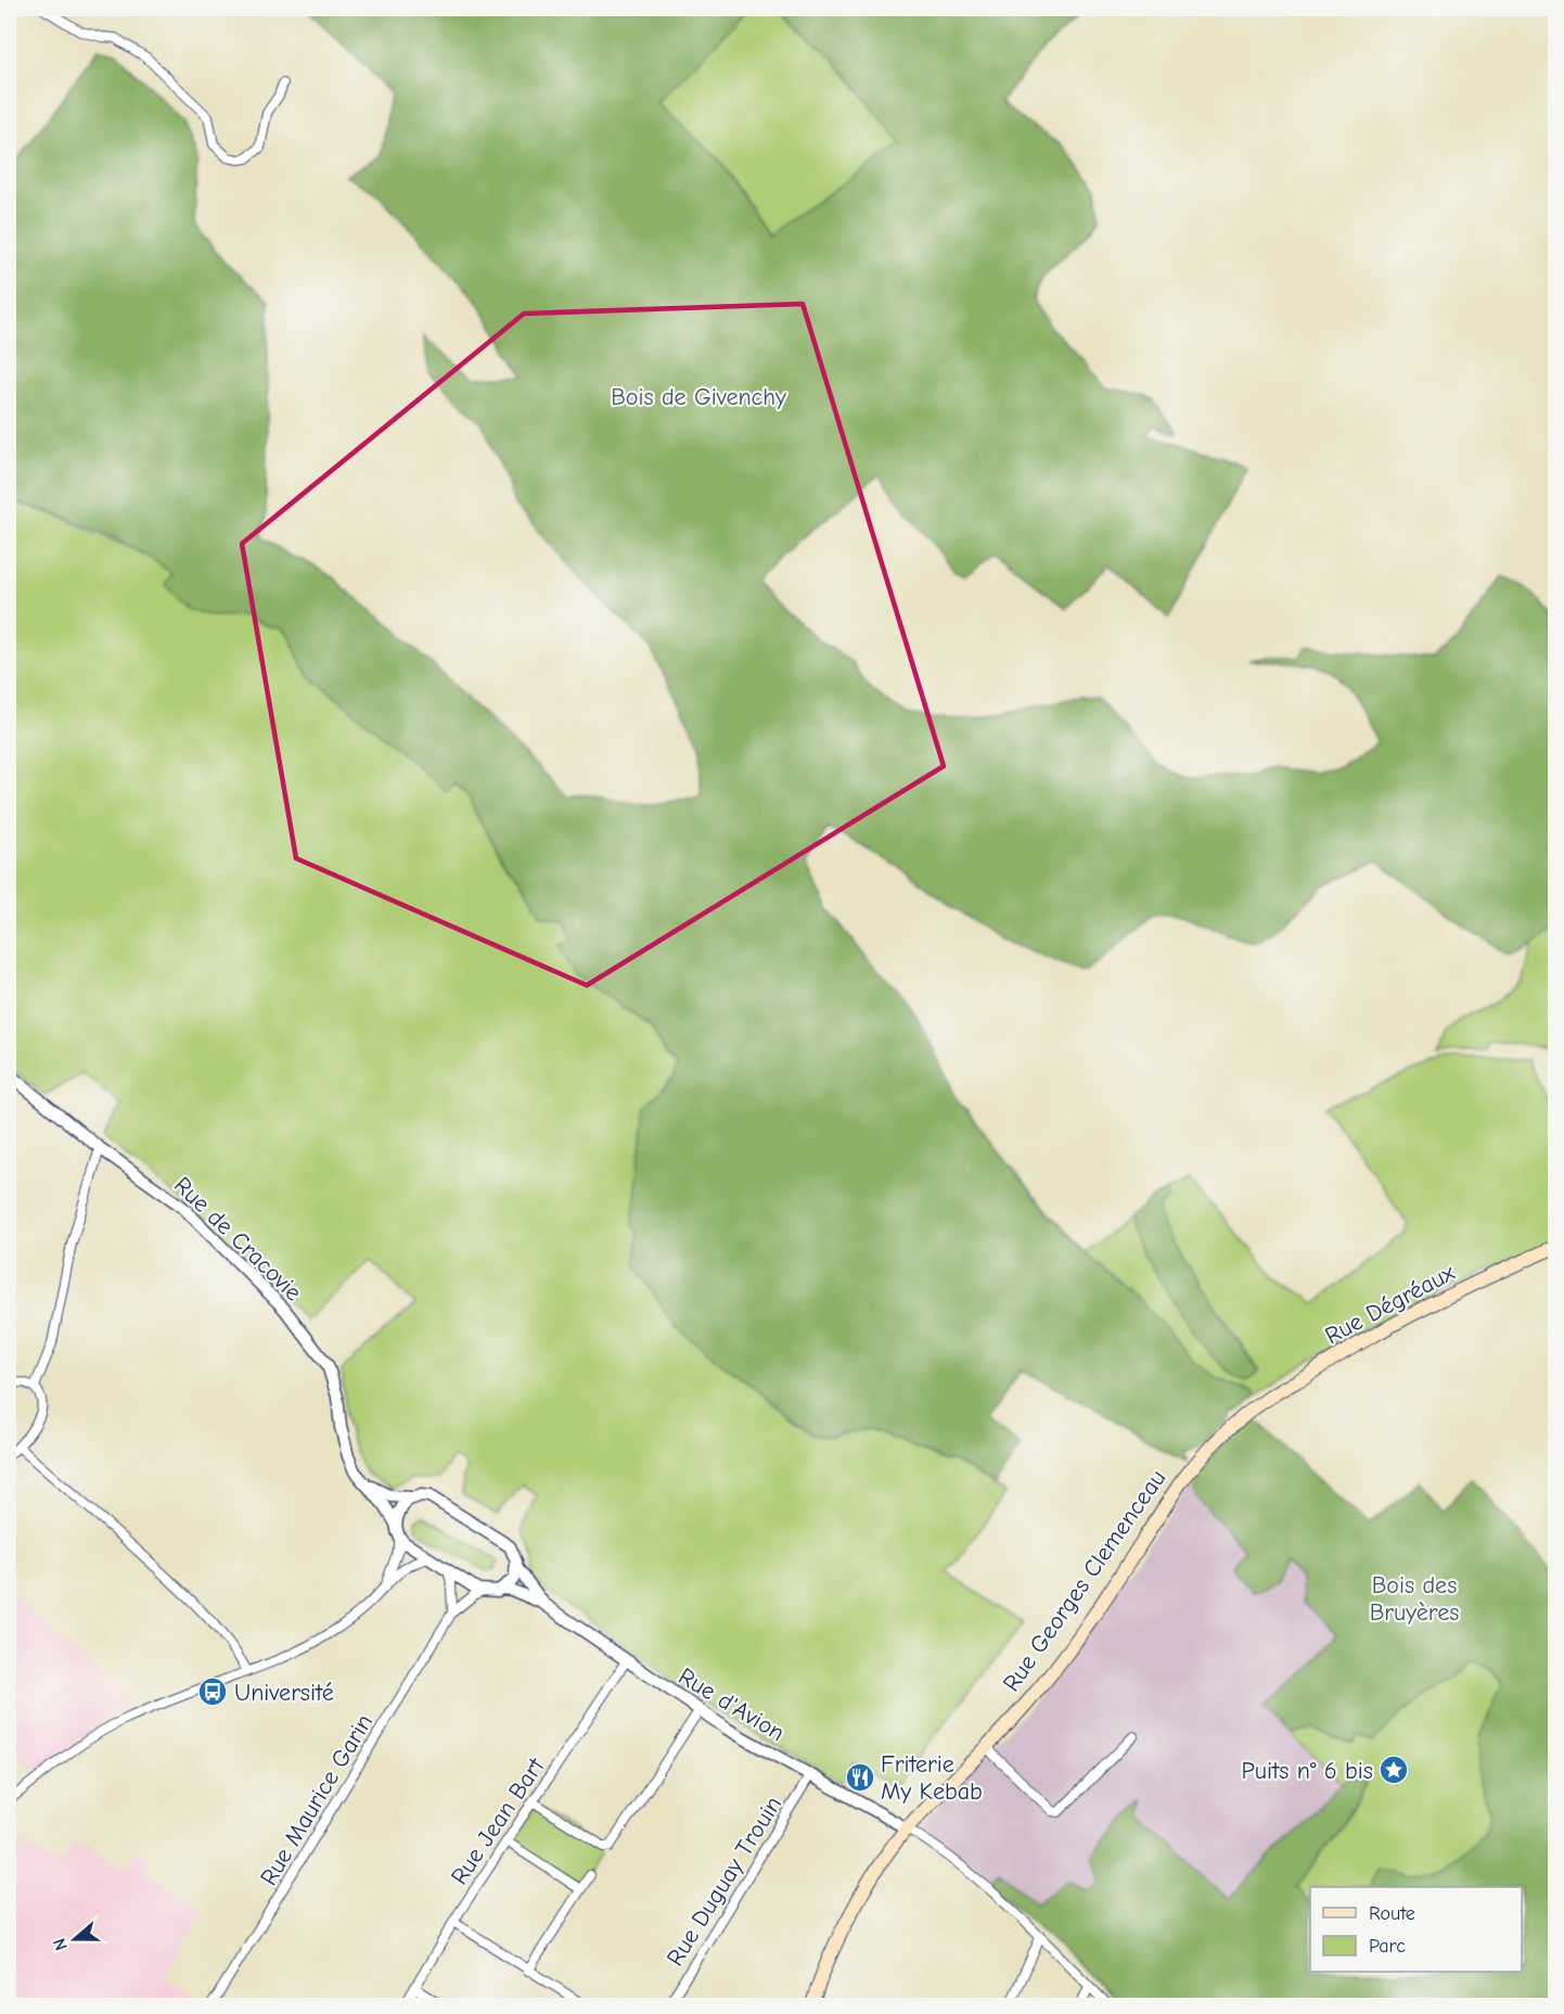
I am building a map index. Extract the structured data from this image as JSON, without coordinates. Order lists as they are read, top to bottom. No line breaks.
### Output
{"streets":{"main road":["Rue Dégréaux","Rue Georges Clemenceau"],"street":["Rue de Cracovie","Rue d'Avion","Rue Maurice Garin","Rue Jean Bart","Rue Duguay Trouin"]},"crossings":[["Rue Dégréaux","Rue Georges Clemenceau"],["Rue Georges Clemenceau","Rue d'Avion"],["Rue d'Avion","Rue Jean Bart"],["Rue d'Avion","Rue Duguay Trouin"]],"parks":["Bois de Givenchy","Bois des Bruyères"],"places":{"bus stop":["Université"],"place":["Puits n° 6 bis"],"restaurant":["Friterie My Kebab"]},"legend":["Route","Parc"],"north":"left"}
